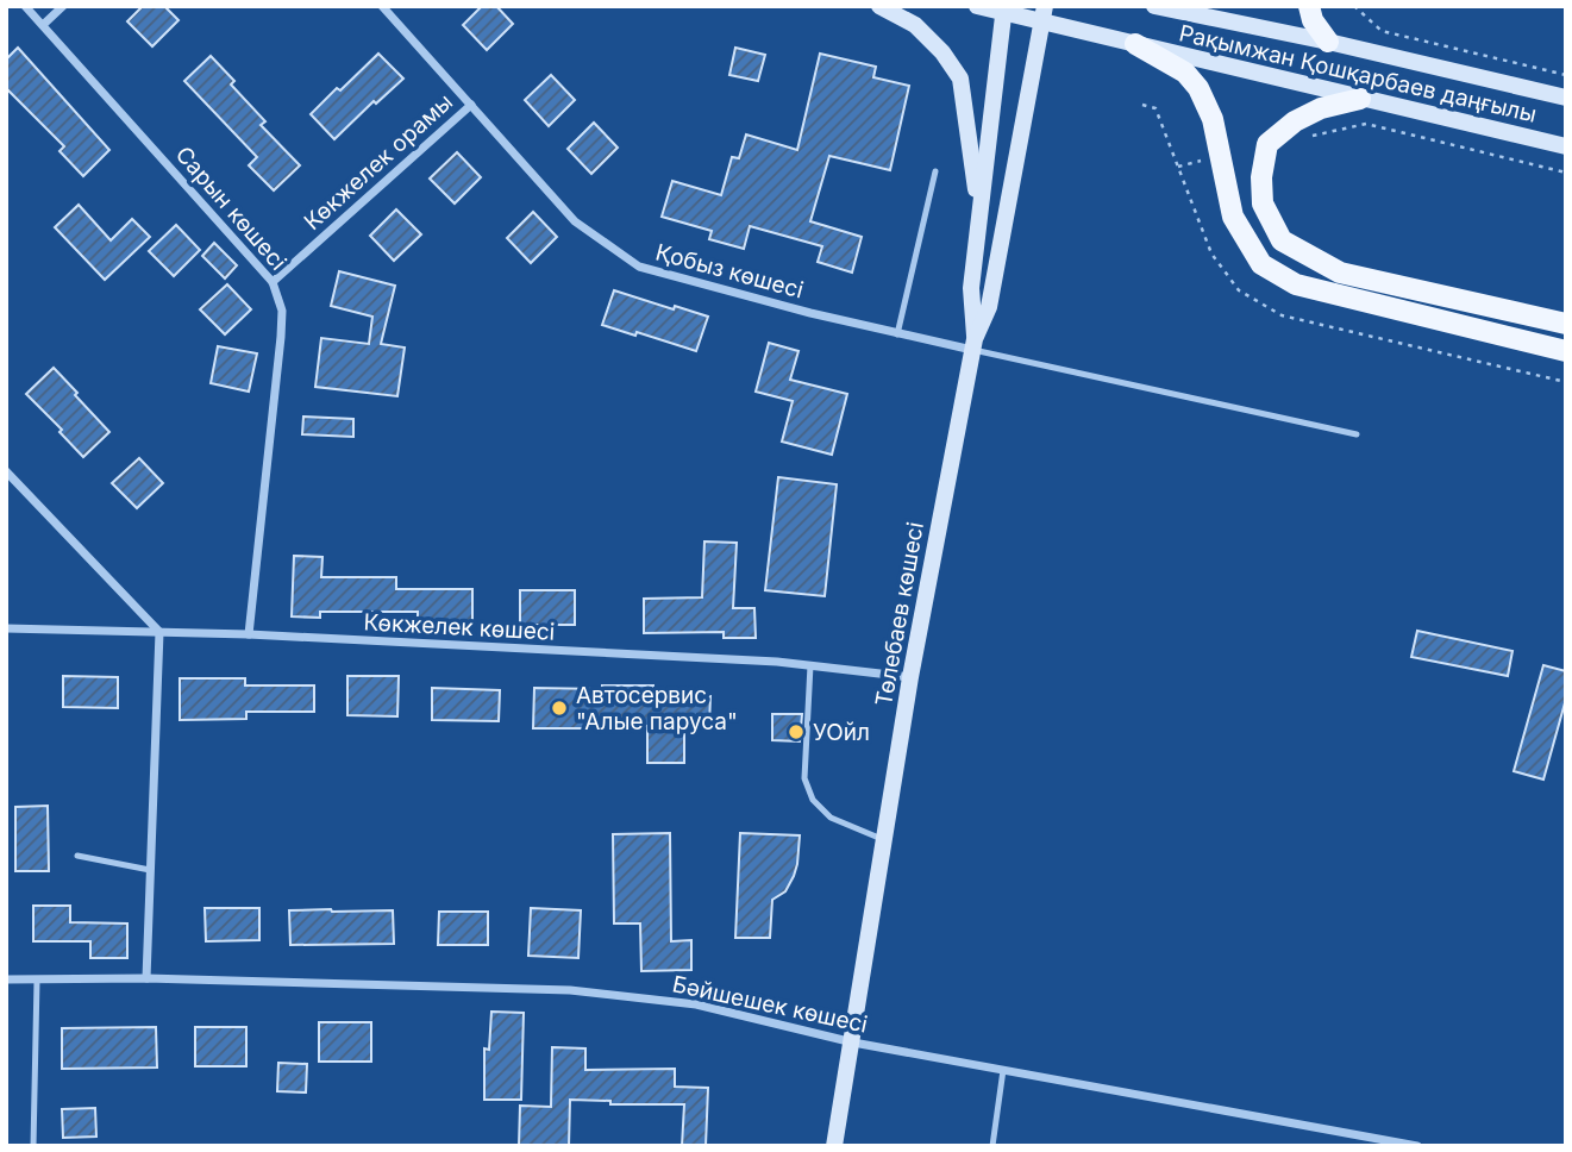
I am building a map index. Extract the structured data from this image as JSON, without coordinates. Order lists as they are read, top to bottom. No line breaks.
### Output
{"streets":{"street":["Рақымжан Қошқарбаев даңғылы","Көкжелек орамы","Сарын көшесі","Қобыз көшесі","Төлебаев көшесі","Көкжелек көшесі","Бәйшешек көшесі"]},"crossings":[["Рақымжан Қошқарбаев даңғылы","Төлебаев көшесі"],["Көкжелек орамы","Сарын көшесі"],["Көкжелек орамы","Қобыз көшесі"],["Сарын көшесі","Көкжелек көшесі"],["Қобыз көшесі","Төлебаев көшесі"],["Төлебаев көшесі","Көкжелек көшесі"],["Төлебаев көшесі","Бәйшешек көшесі"]],"places":["Автосервис \"Алые паруса\"","УОйл"]}
